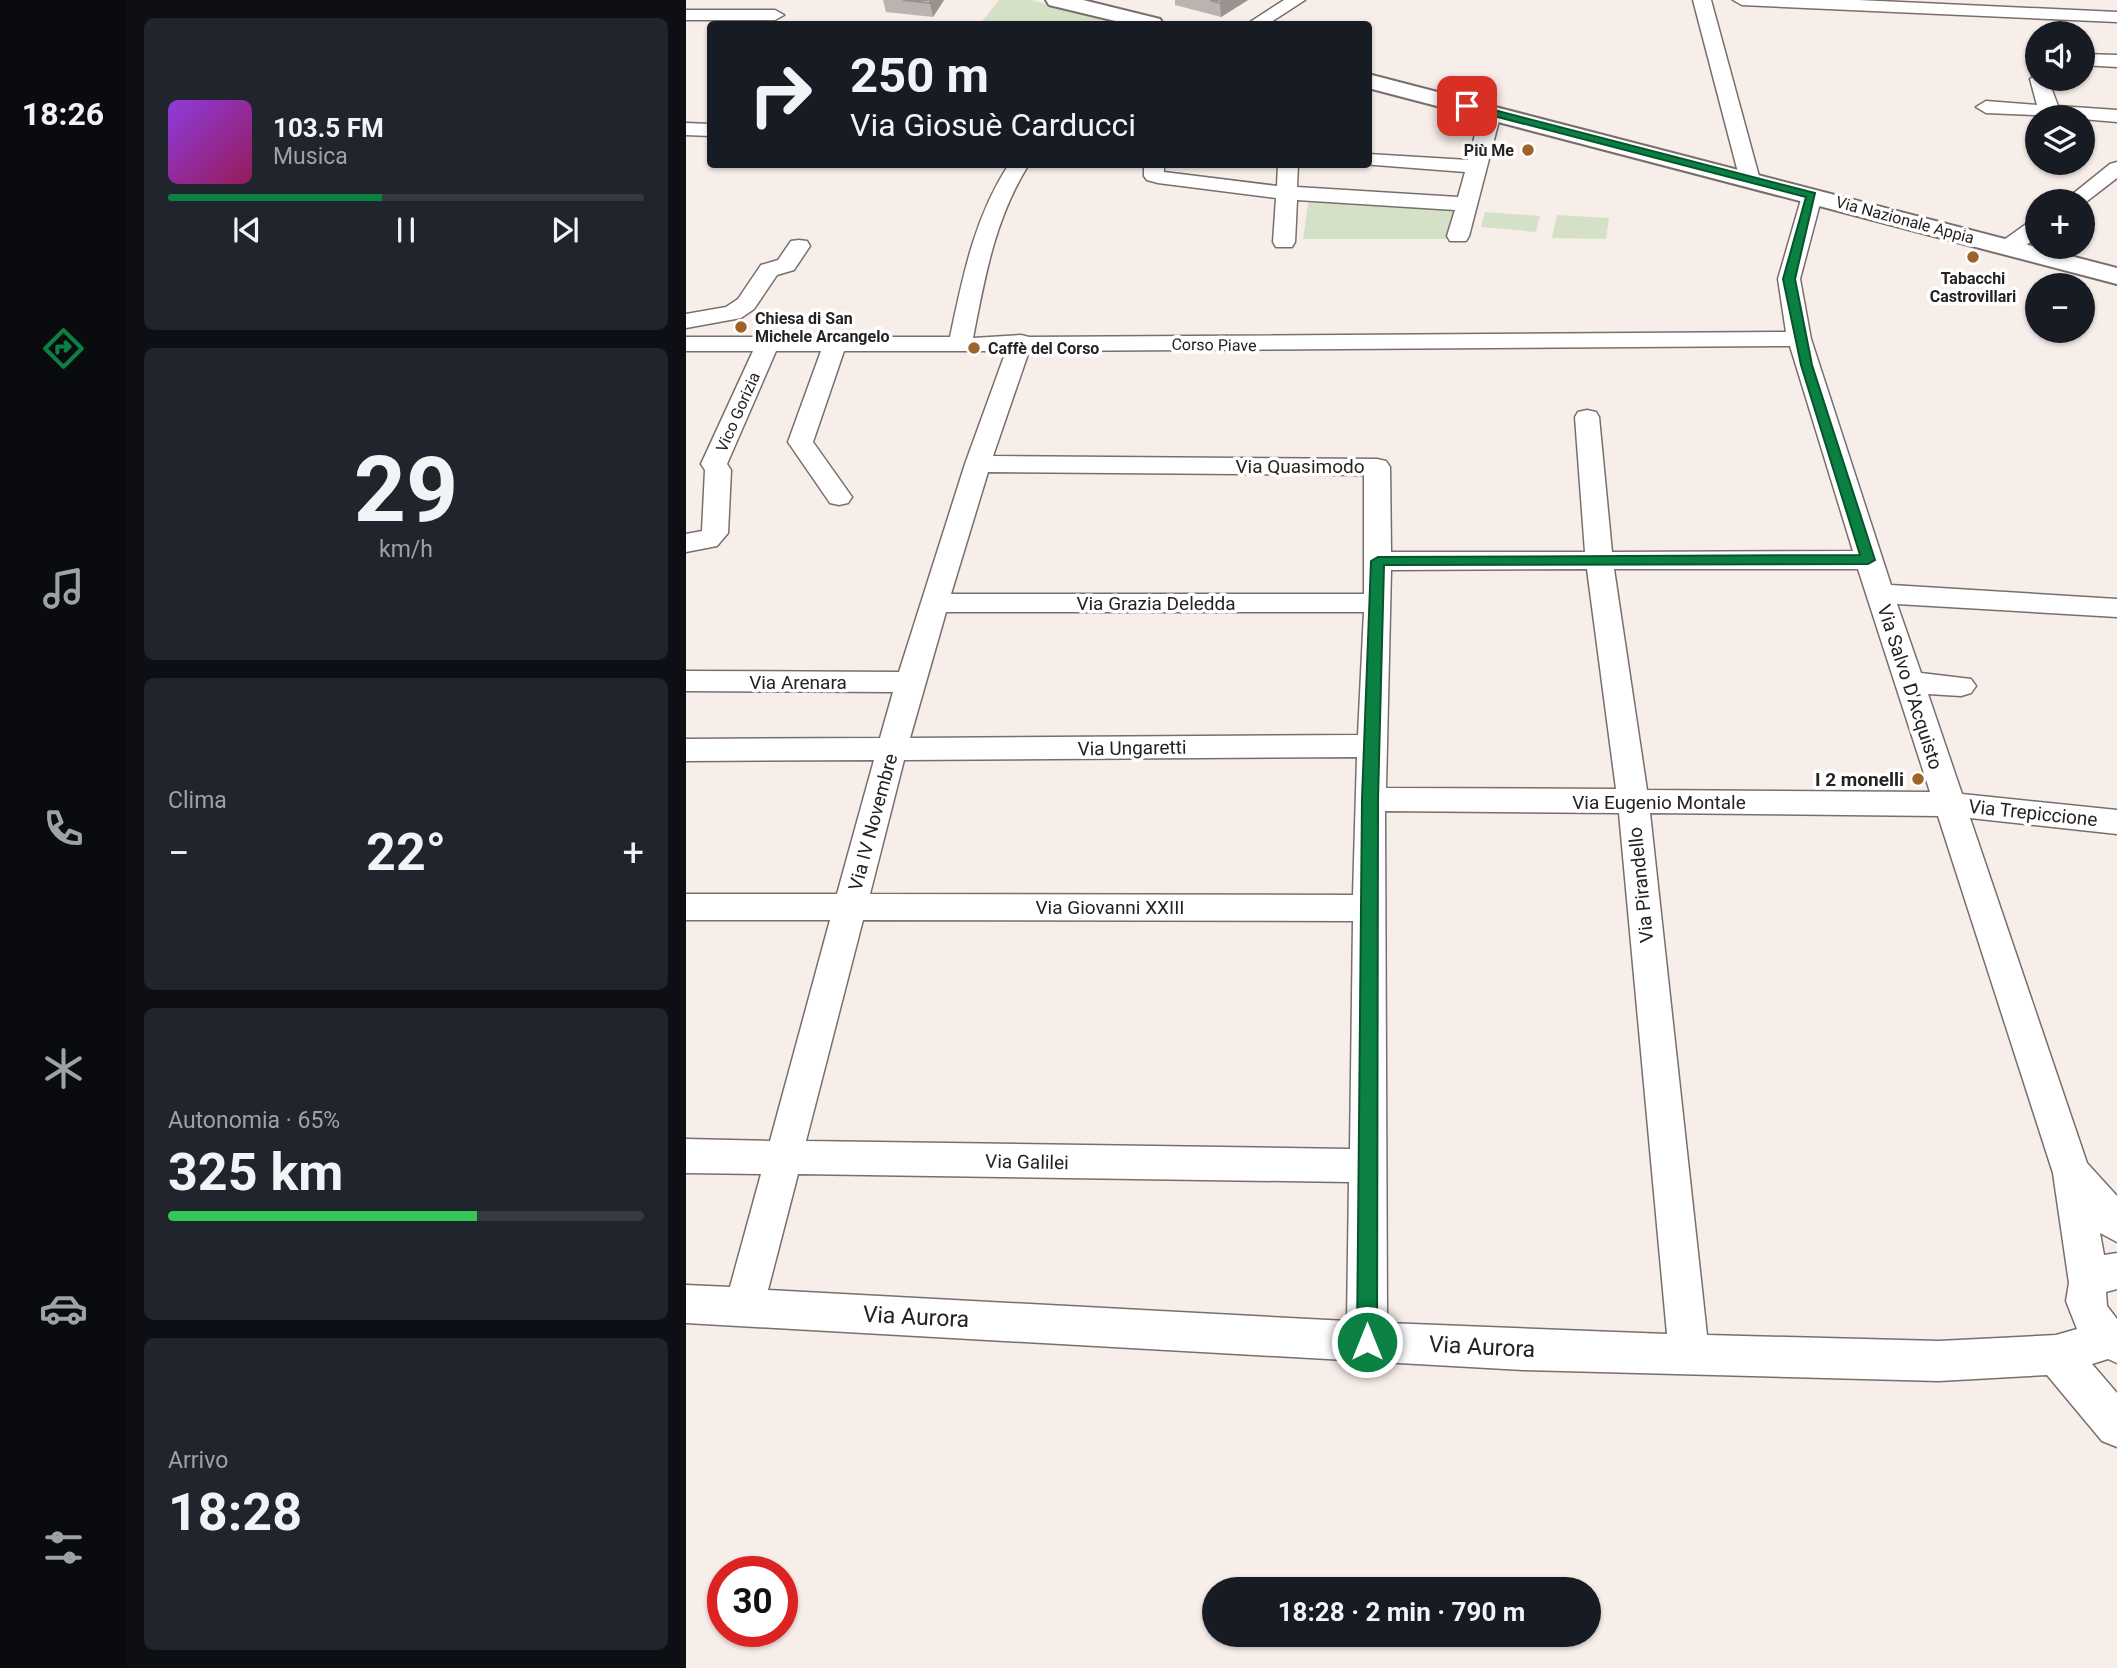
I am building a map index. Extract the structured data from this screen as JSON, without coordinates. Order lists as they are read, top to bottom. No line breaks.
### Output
{"streets":{"main road":["Via Nazionale Appia"],"street":["Corso Piave","Vico Gorizia","Via Quasimodo","Via Grazia Deledda","Via Arenara","Via Salvo D'Acquisto","Via Ungaretti","Via Eugenio Montale","Via Trepiccione","Via IV Novembre","Via Pirandello","Via Giovanni XXIII","Via Galilei","Via Aurora"]},"crossings":[["Via Nazionale Appia","Via Salvo D'Acquisto"],["Corso Piave","Vico Gorizia"],["Corso Piave","Via Salvo D'Acquisto"],["Corso Piave","Via IV Novembre"],["Via Quasimodo","Via Grazia Deledda"],["Via Quasimodo","Via Ungaretti"],["Via Quasimodo","Via Eugenio Montale"],["Via Quasimodo","Via IV Novembre"],["Via Quasimodo","Via Giovanni XXIII"],["Via Quasimodo","Via Galilei"],["Via Quasimodo","Via Aurora"],["Via Grazia Deledda","Via IV Novembre"],["Via Arenara","Via IV Novembre"],["Via Salvo D'Acquisto","Via Eugenio Montale"],["Via Salvo D'Acquisto","Via Trepiccione"],["Via Salvo D'Acquisto","Via Aurora"],["Via Ungaretti","Via IV Novembre"],["Via Eugenio Montale","Via Trepiccione"],["Via Eugenio Montale","Via Pirandello"],["Via IV Novembre","Via Giovanni XXIII"],["Via IV Novembre","Via Galilei"],["Via IV Novembre","Via Aurora"],["Via Pirandello","Via Aurora"]],"places":["Più Me","Tabacchi Castrovillari","Chiesa di San Michele Arcangelo","Caffè del Corso","I 2 monelli"],"page":{"tabs":"18:26","map_buttons":["+","−"],"turn":["250 m","Via Giosuè Carducci"],"song":["103.5 FM","Musica"],"tile":[["29","km/h"],"Clima",["Autonomia · 65%","325 km"],["Arrivo","18:28"]],"heat":["−","22°","+"],"limit":"30","trip":"18:28 · 2 min · 790 m"}}
